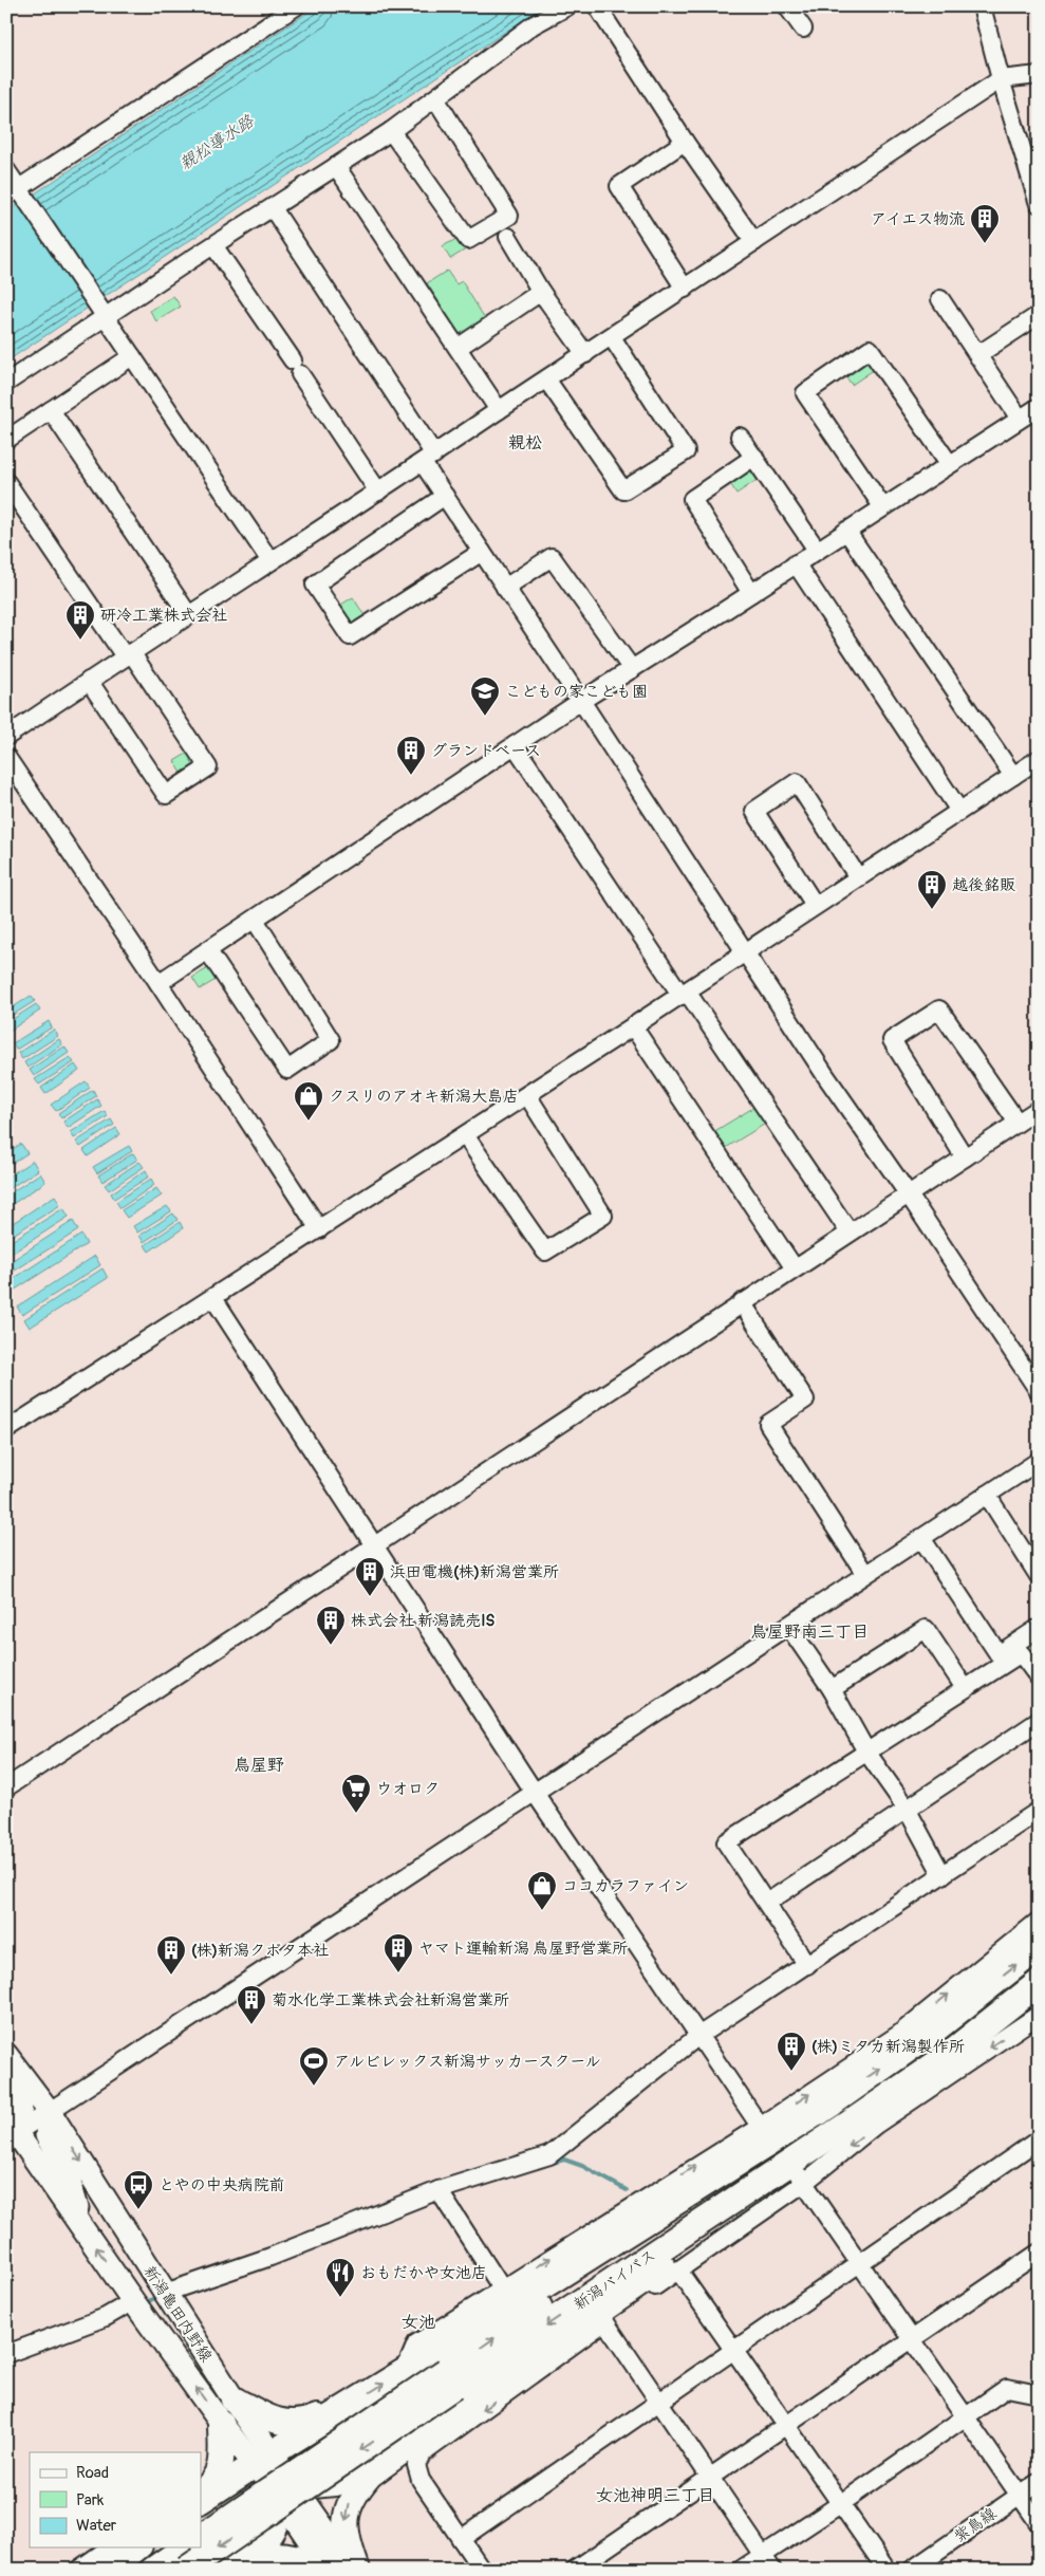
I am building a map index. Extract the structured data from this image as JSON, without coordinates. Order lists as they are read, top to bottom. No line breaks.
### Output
{"streets":{"highway":["新潟バイパス"],"main road":["新潟亀田内野線"],"street":["紫鳥線"]},"districts":["親松","鳥屋野南三丁目","鳥屋野","女池","女池神明三丁目"],"water":["親松導水路"],"places":{"building":["アイエス物流","研冷工業株式会社","グランドベース","越後銘販","浜田電機(株)新潟営業所","株式会社 新潟読売IS","ヤマト運輸新潟 鳥屋野営業所","(株)新潟クボタ本社","菊水化学工業株式会社新潟営業所","(株)ミタカ新潟製作所"],"school or university":["こどもの家こども園"],"shop":["クスリのアオキ新潟大島店","ココカラファイン"],"supermarket":["ウオロク"],"sports":["アルビレックス新潟サッカースクール"],"bus stop":["とやの中央病院前"],"restaurant":["おもだかや女池店"]},"legend":["Road","Park","Water"]}
